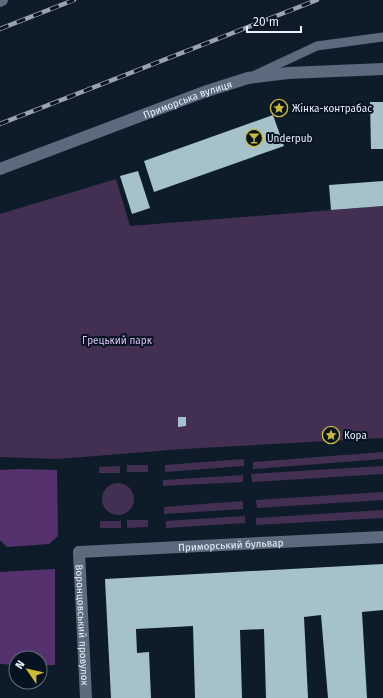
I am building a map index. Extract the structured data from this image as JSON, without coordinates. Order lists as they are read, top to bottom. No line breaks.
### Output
{"streets":{"street":["Приморська вулиця","Приморський бульвар","Воронцовський провулок"]},"crossings":[["Приморський бульвар","Воронцовський провулок"]],"parks":["Грецький парк"],"places":{"place":["Жінка-контрабас","Кора"],"bar":["Underpub"]},"scale_bar":"20 m","north":"top left"}
